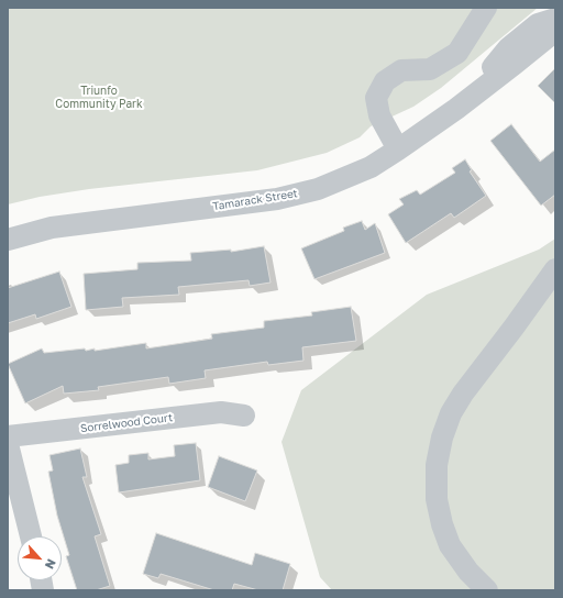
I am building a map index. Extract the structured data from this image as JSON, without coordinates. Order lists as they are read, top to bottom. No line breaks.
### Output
{"streets":{"street":["Tamarack Street","Sorrelwood Court"]},"parks":["Triunfo Community Park"],"north":"bottom right"}
